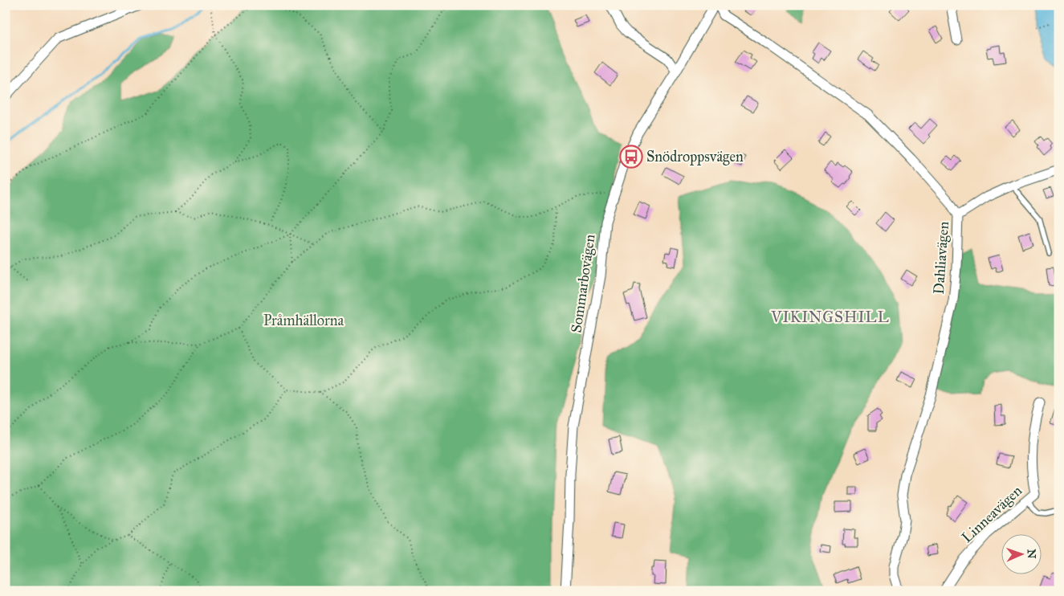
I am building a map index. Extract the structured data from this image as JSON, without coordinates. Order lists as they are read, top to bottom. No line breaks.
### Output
{"streets":{"street":["Dahliavägen","Sommarbovägen","Linneavägen"]},"districts":["VIKINGSHILL"],"parks":["Pråmhällorna"],"places":{"bus stop":["Snödroppsvägen"]},"north":"right"}
